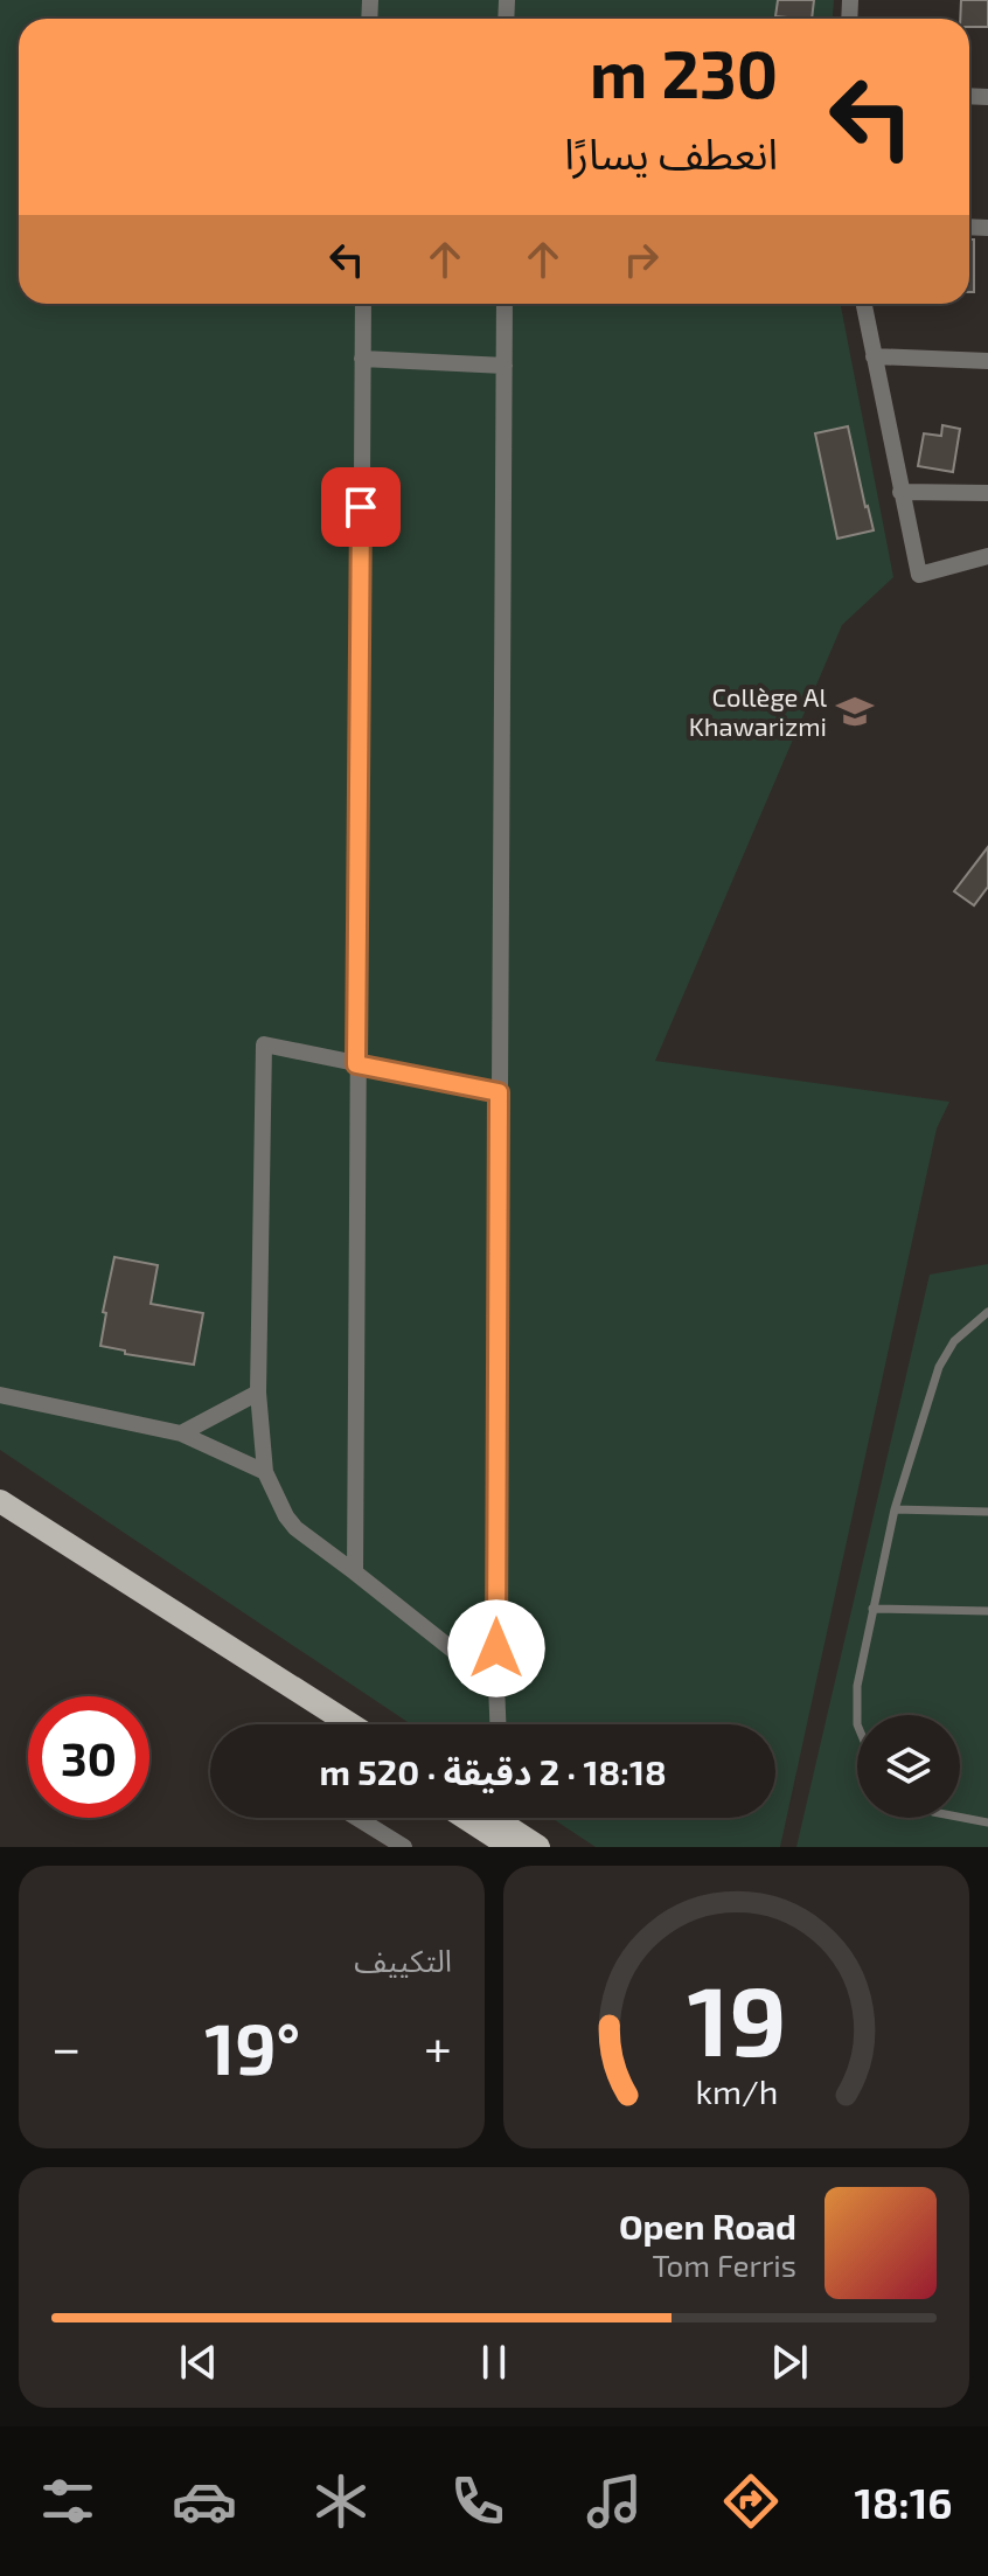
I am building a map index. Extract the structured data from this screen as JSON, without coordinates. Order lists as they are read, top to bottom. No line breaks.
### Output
{"places":{"school or university":["Collège Al Khawarizmi"]},"page":{"turn":["230 m","انعطف يسارًا"],"limit":"30","trip":"18:18 · 2 دقيقة · 520 m","tile":"التكييف","heat":["−","19°","+"],"song":["Open Road","Tom Ferris"],"tabs":"18:16","gauge":["19","km/h"]}}
